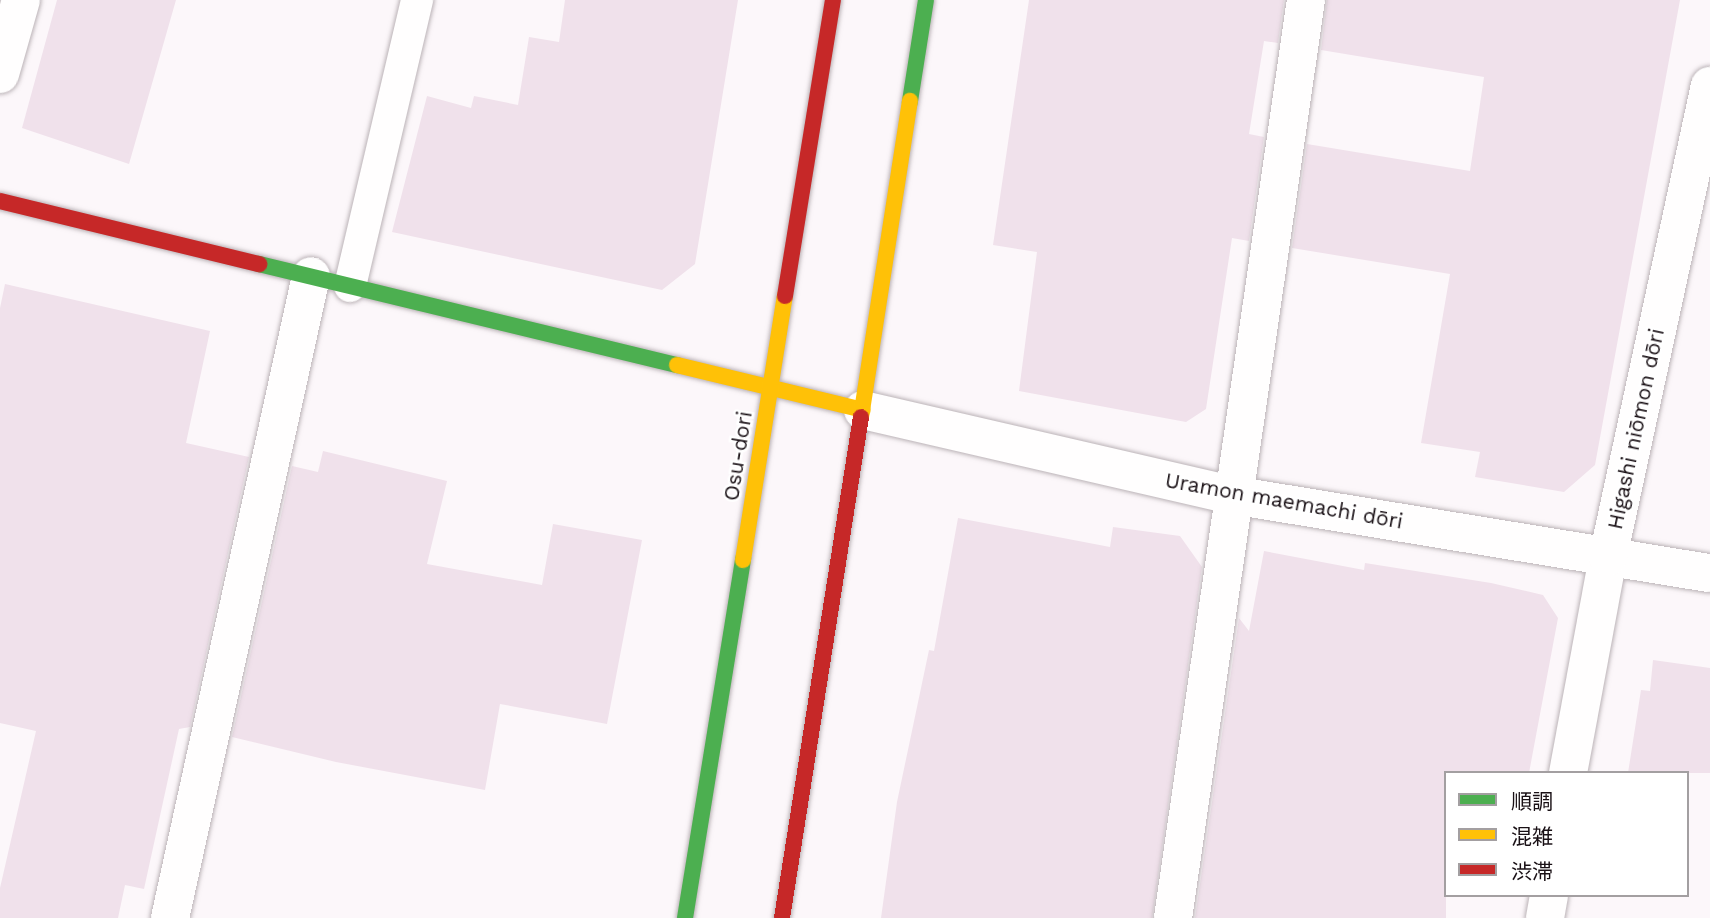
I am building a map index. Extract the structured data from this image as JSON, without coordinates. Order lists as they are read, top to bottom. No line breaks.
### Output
{"streets":{"street":["Higashi niōmon dōri","Osu-dori","Uramon maemachi dōri"]},"crossings":[["Higashi niōmon dōri","Uramon maemachi dōri"]],"legend":["順調","混雑","渋滞"]}
